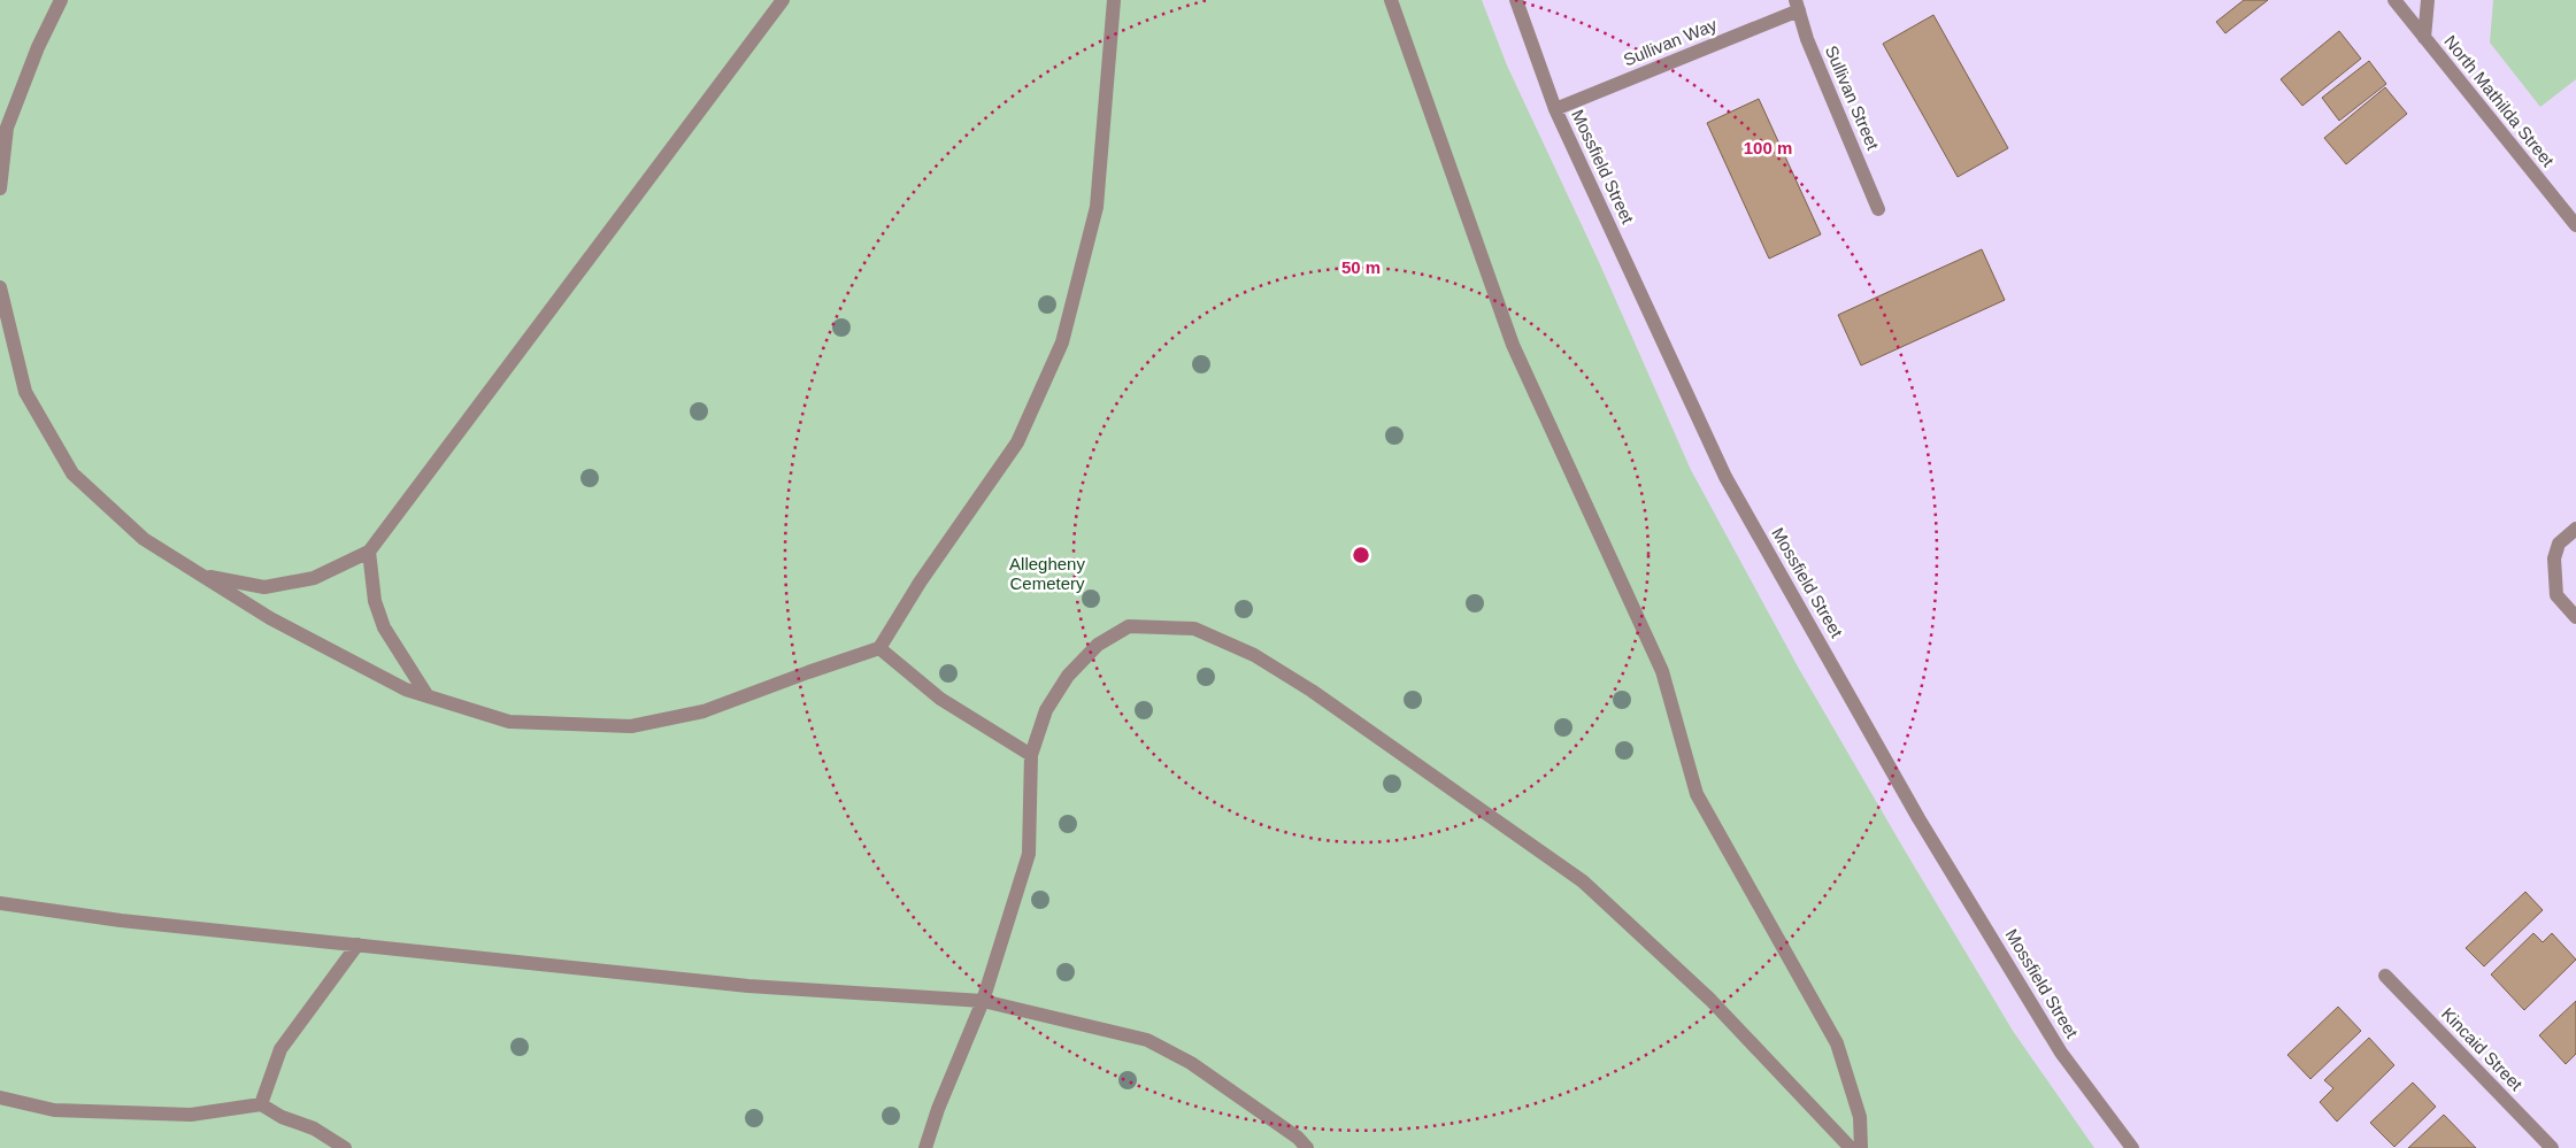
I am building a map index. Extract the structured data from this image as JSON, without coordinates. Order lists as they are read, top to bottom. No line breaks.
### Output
{"streets":{"street":["Sullivan Way","Sullivan Street","North Mathilda Street","Mossfield Street","Kincaid Street"]},"crossings":[["Sullivan Way","Sullivan Street"],["Sullivan Way","Mossfield Street"]],"parks":["Allegheny Cemetery"],"rings":["100 m","50 m"]}
